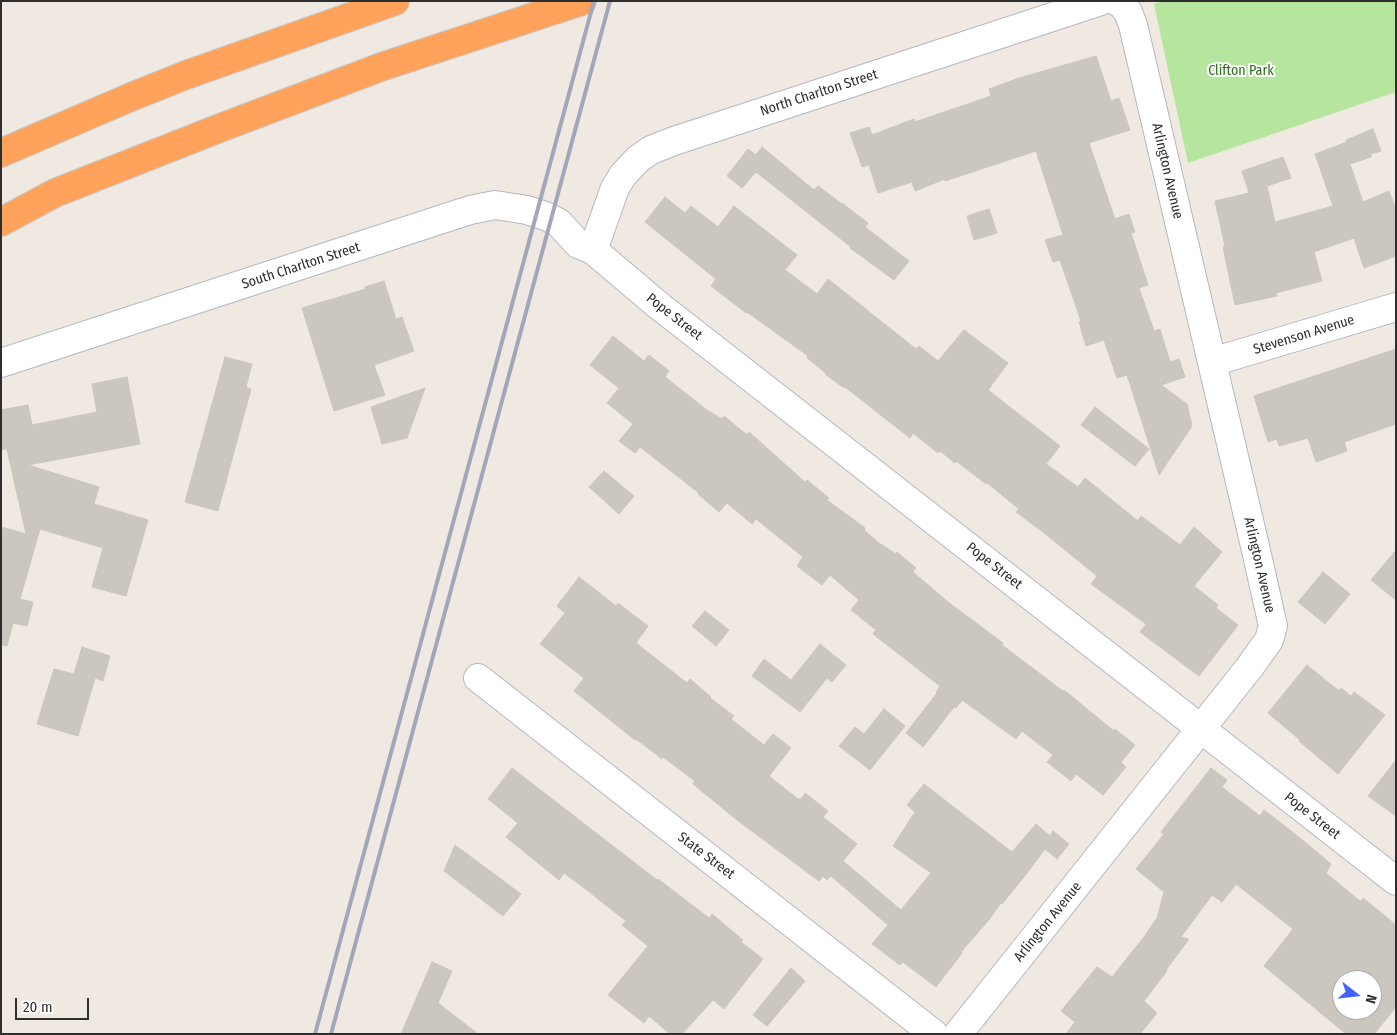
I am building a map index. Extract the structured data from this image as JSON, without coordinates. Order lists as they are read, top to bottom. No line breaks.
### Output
{"streets":{"street":["North Charlton Street","Arlington Avenue","South Charlton Street","Pope Street","Stevenson Avenue","State Street"]},"crossings":[["North Charlton Street","Arlington Avenue"],["North Charlton Street","South Charlton Street"],["North Charlton Street","Pope Street"],["Arlington Avenue","Pope Street"],["Arlington Avenue","Stevenson Avenue"],["South Charlton Street","Pope Street"]],"parks":["Clifton Park"],"scale_bar":"20 m","north":"right"}
